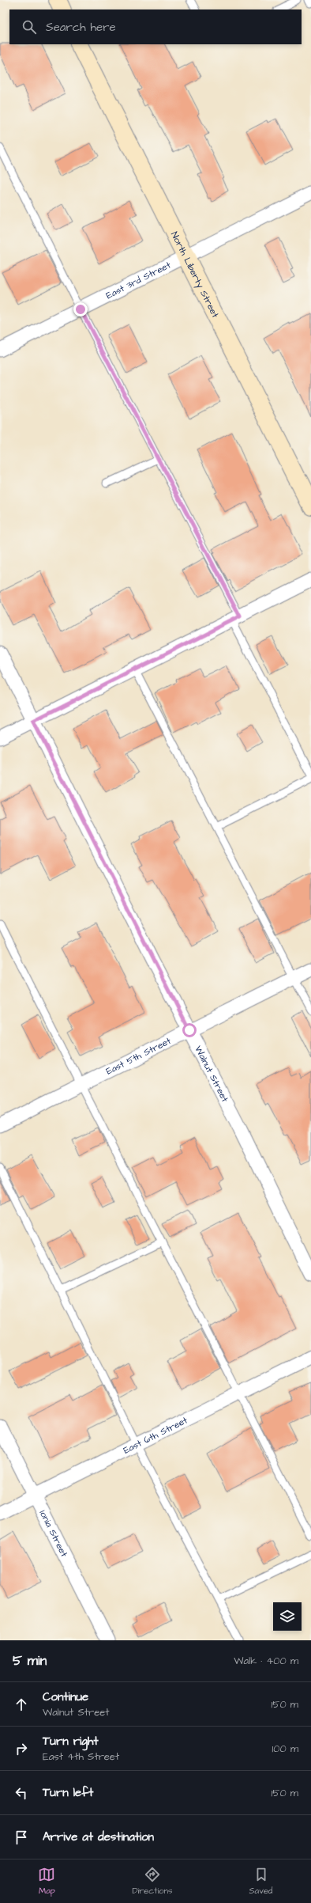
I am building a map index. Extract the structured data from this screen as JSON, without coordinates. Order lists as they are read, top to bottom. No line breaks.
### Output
{"streets":{"street":["North Liberty Street","East 3rd Street","East 5th Street","Walnut Street","East 6th Street","Ionia Street"]},"crossings":[["North Liberty Street","East 3rd Street"],["East 5th Street","Walnut Street"],["East 6th Street","Ionia Street"]],"page":{"search":"Search here","heading":["5 min","Walk · 400 m"],"list":[["Continue","Walnut Street","150 m"],["Turn right","East 4th Street","100 m"],["Turn left","150 m"],"Arrive at destination"],"nav":["Map","Directions","Saved"]}}
